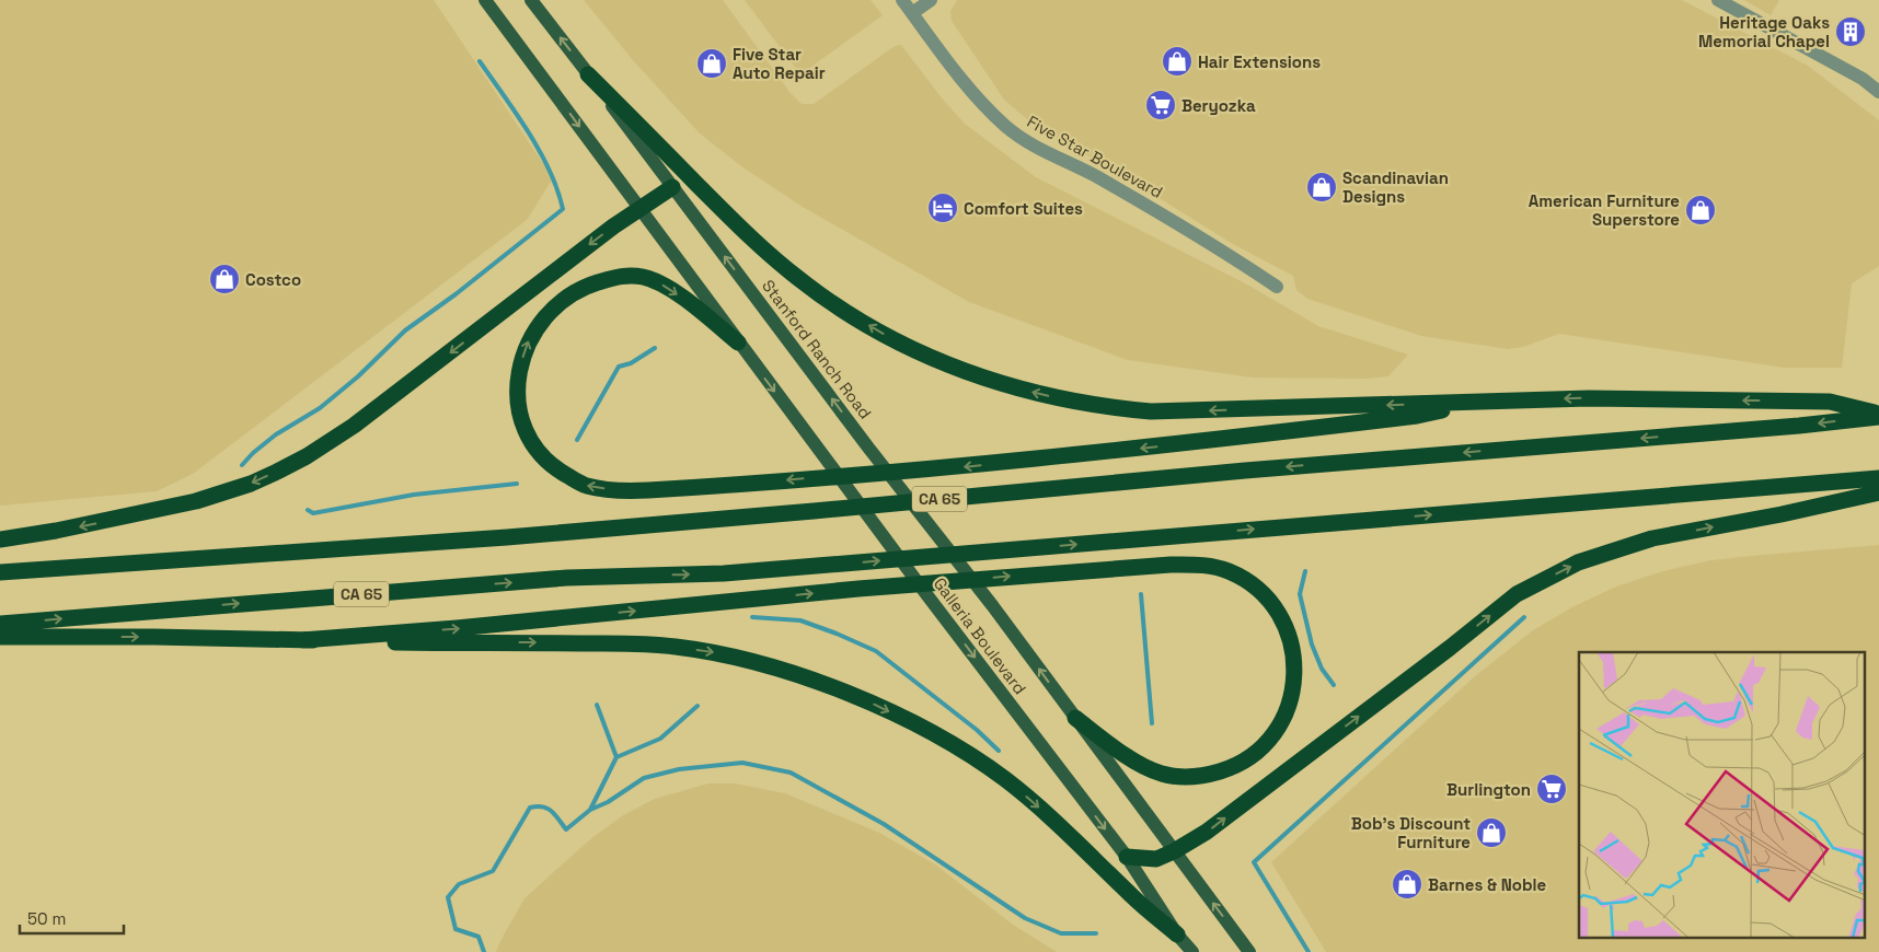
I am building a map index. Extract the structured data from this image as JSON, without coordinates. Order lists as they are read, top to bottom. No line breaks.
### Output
{"streets":{"highway":["CA 65"],"main road":["Stanford Ranch Road","Galleria Boulevard"],"street":["Five Star Boulevard"]},"one_way":["Galleria Boulevard"],"places":{"building":["Heritage Oaks Memorial Chapel"],"shop":["Hair Extensions","Five Star Auto Repair","Scandinavian Designs","American Furniture Superstore","Costco","Bob's Discount Furniture","Barnes & Noble"],"supermarket":["Beryozka","Burlington"],"hotel":["Comfort Suites"]},"scale_bar":"50 m"}
